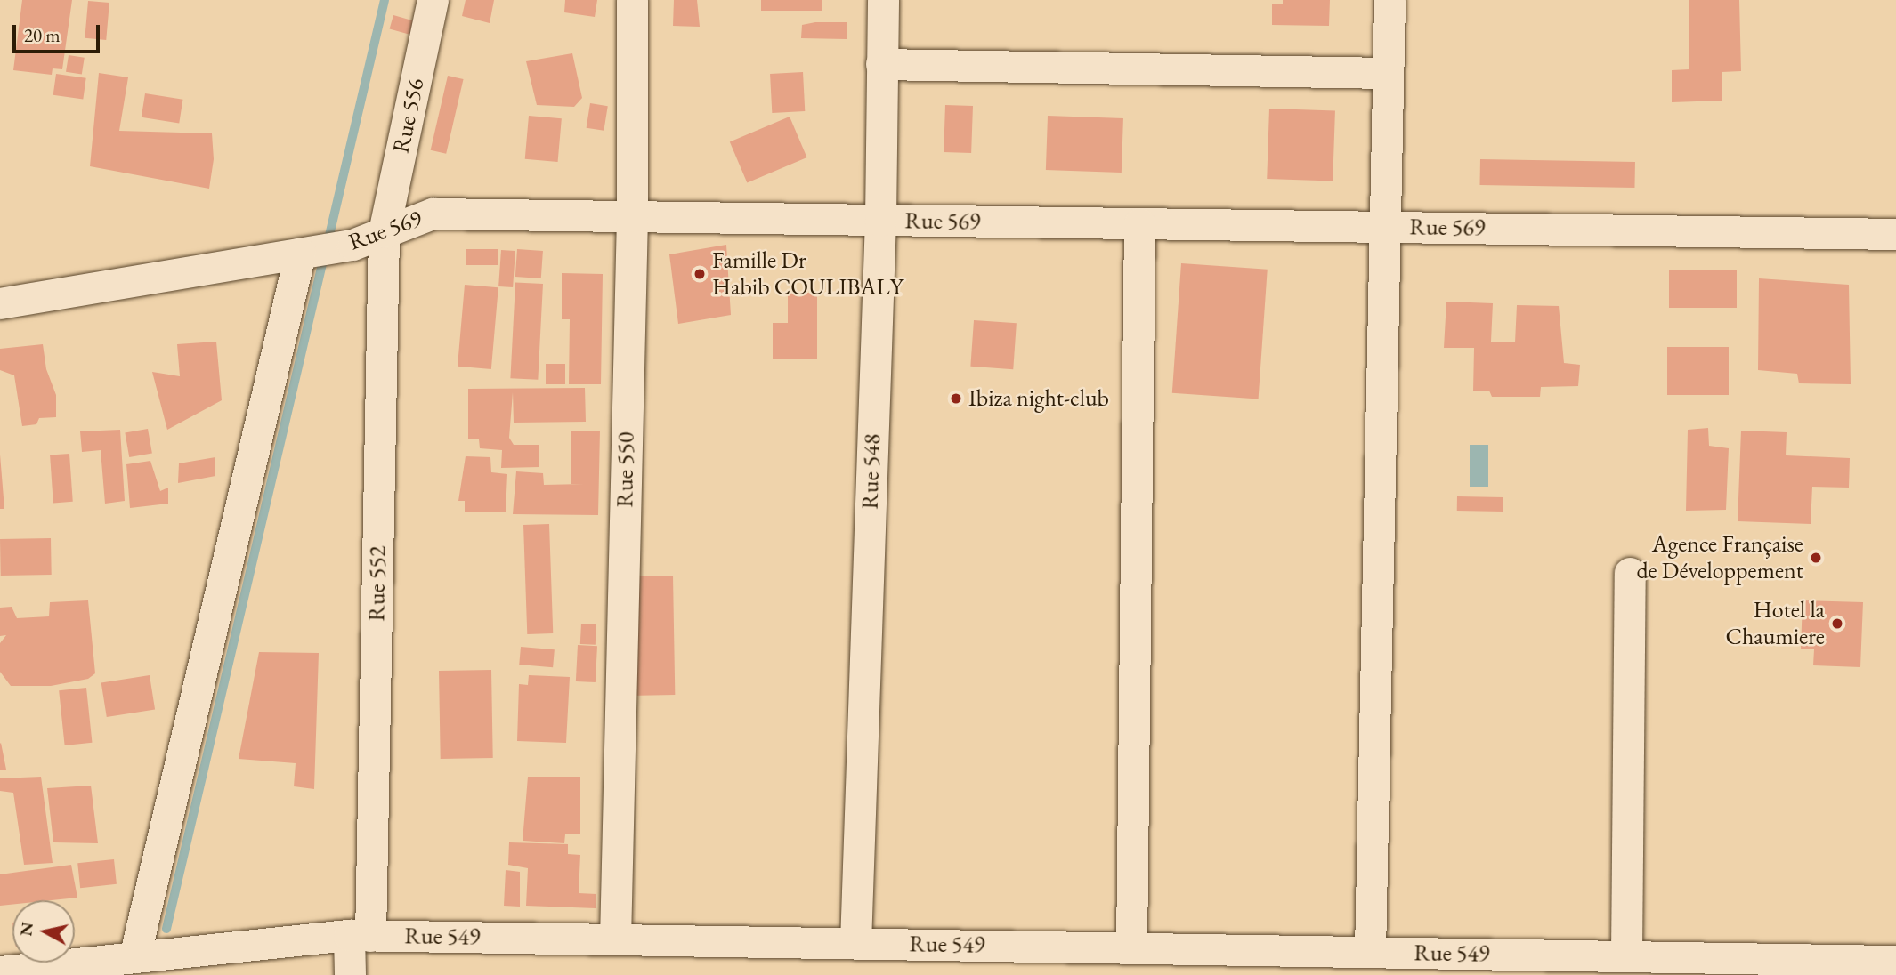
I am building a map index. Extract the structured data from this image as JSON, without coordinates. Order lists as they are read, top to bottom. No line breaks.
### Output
{"streets":{"street":["Rue 556","Rue 569","Rue 550","Rue 548","Rue 552","Rue 549"]},"crossings":[["Rue 556","Rue 569"],["Rue 556","Rue 552"],["Rue 569","Rue 550"],["Rue 569","Rue 548"],["Rue 569","Rue 552"],["Rue 550","Rue 549"],["Rue 548","Rue 549"],["Rue 552","Rue 549"]],"places":["Famille Dr Habib COULIBALY","Ibiza night-club","Agence Française de Développement","Hotel la Chaumiere"],"scale_bar":"20 m","north":"left"}
